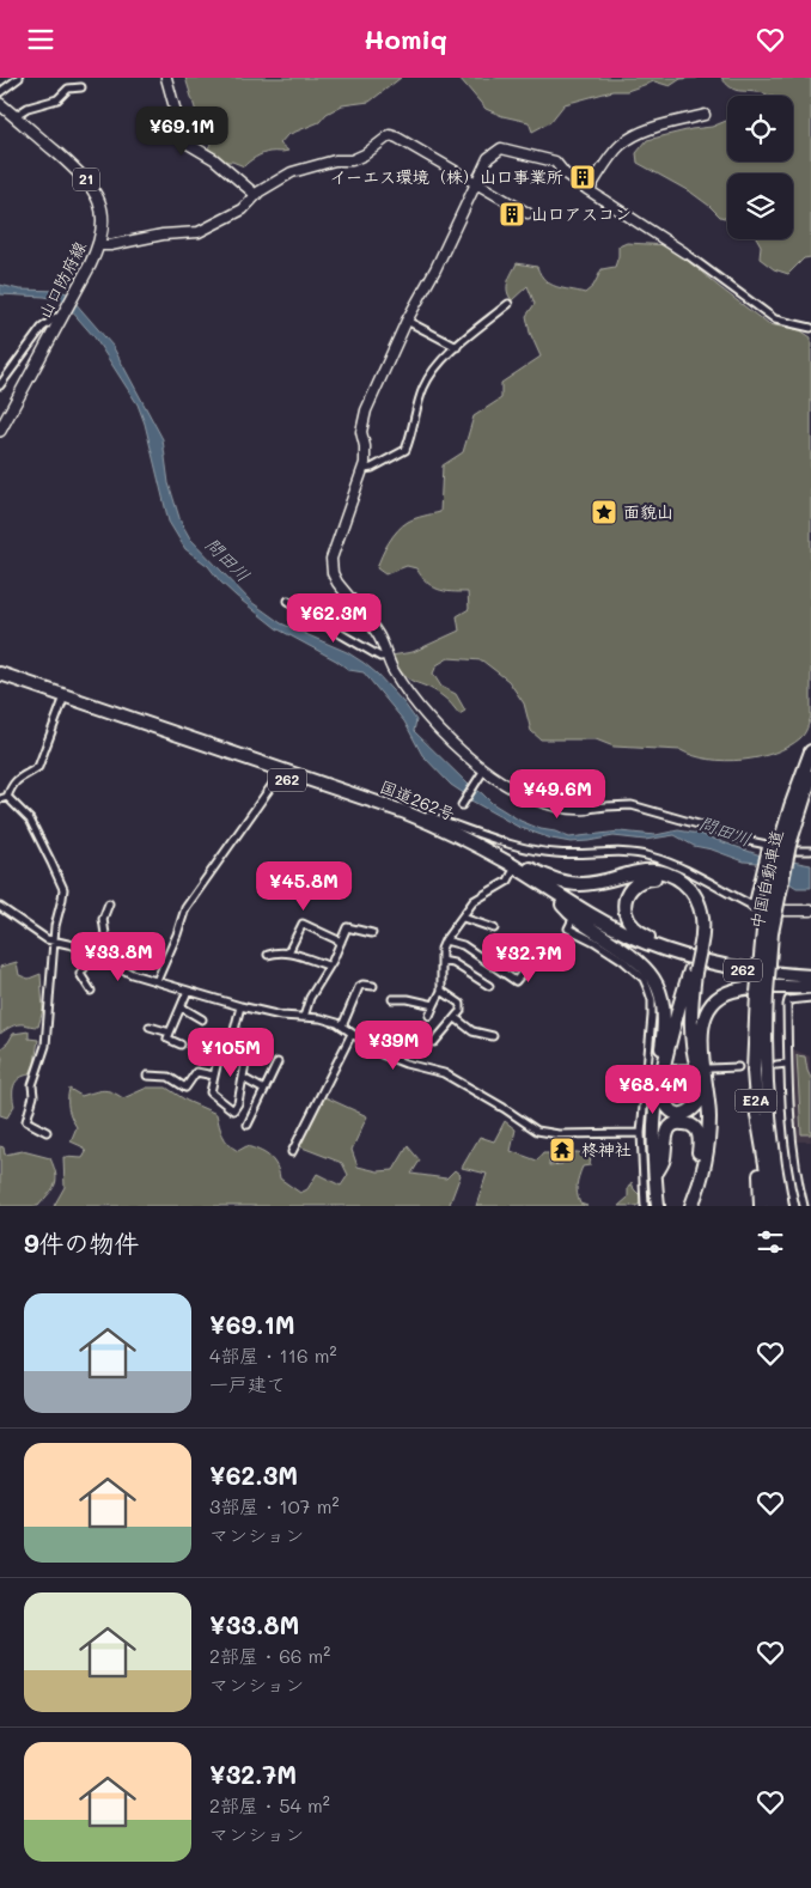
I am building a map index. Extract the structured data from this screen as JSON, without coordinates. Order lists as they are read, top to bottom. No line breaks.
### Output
{"streets":{"highway":["262","国道262号","中国自動車道","E2A"],"main road":["21","山口防府線"]},"crossings":[["262","国道262号"]],"water":["問田川"],"places":{"building":["イーエス環境（株）山口事業所","山口アスコン"],"place":["面貌山"],"temple":["柊神社"]},"page":{"header":"Homiq","price":["¥69.1M","¥62.3M","¥49.6M","¥45.8M","¥33.8M","¥32.7M","¥39M","¥105M","¥68.4M"],"heading":"9件の物件","list":[{"name":"¥69.1M","note":"4部屋 · 116 m² · 一戸建て"},{"name":"¥62.3M","note":"3部屋 · 107 m² · マンション"},{"name":"¥33.8M","note":"2部屋 · 66 m² · マンション"},{"name":"¥32.7M","note":"2部屋 · 54 m² · マンション"}]}}
